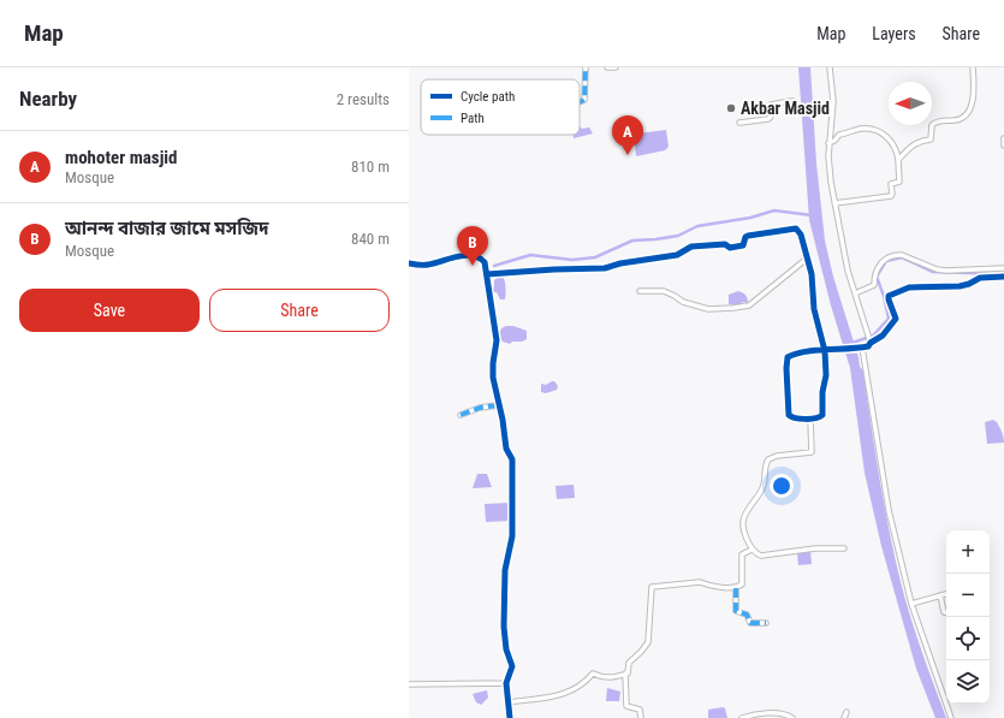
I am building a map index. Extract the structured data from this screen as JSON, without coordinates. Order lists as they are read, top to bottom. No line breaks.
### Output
{"places":["Akbar Masjid"],"legend":["Cycle path","Path"],"north":"left","page":{"header":"Map","nav":["Map","Layers","Share"],"heading":["Nearby","2 results"],"pins":["A","B"],"list":[{"mark":"A","name":"mohoter masjid","note":"Mosque","value":"810 m"},{"mark":"B","name":"আনন্দ বাজার জামে মসজিদ","note":"Mosque","value":"840 m"}],"buttons":["Save","Share"],"map_buttons":["+","−"]}}
